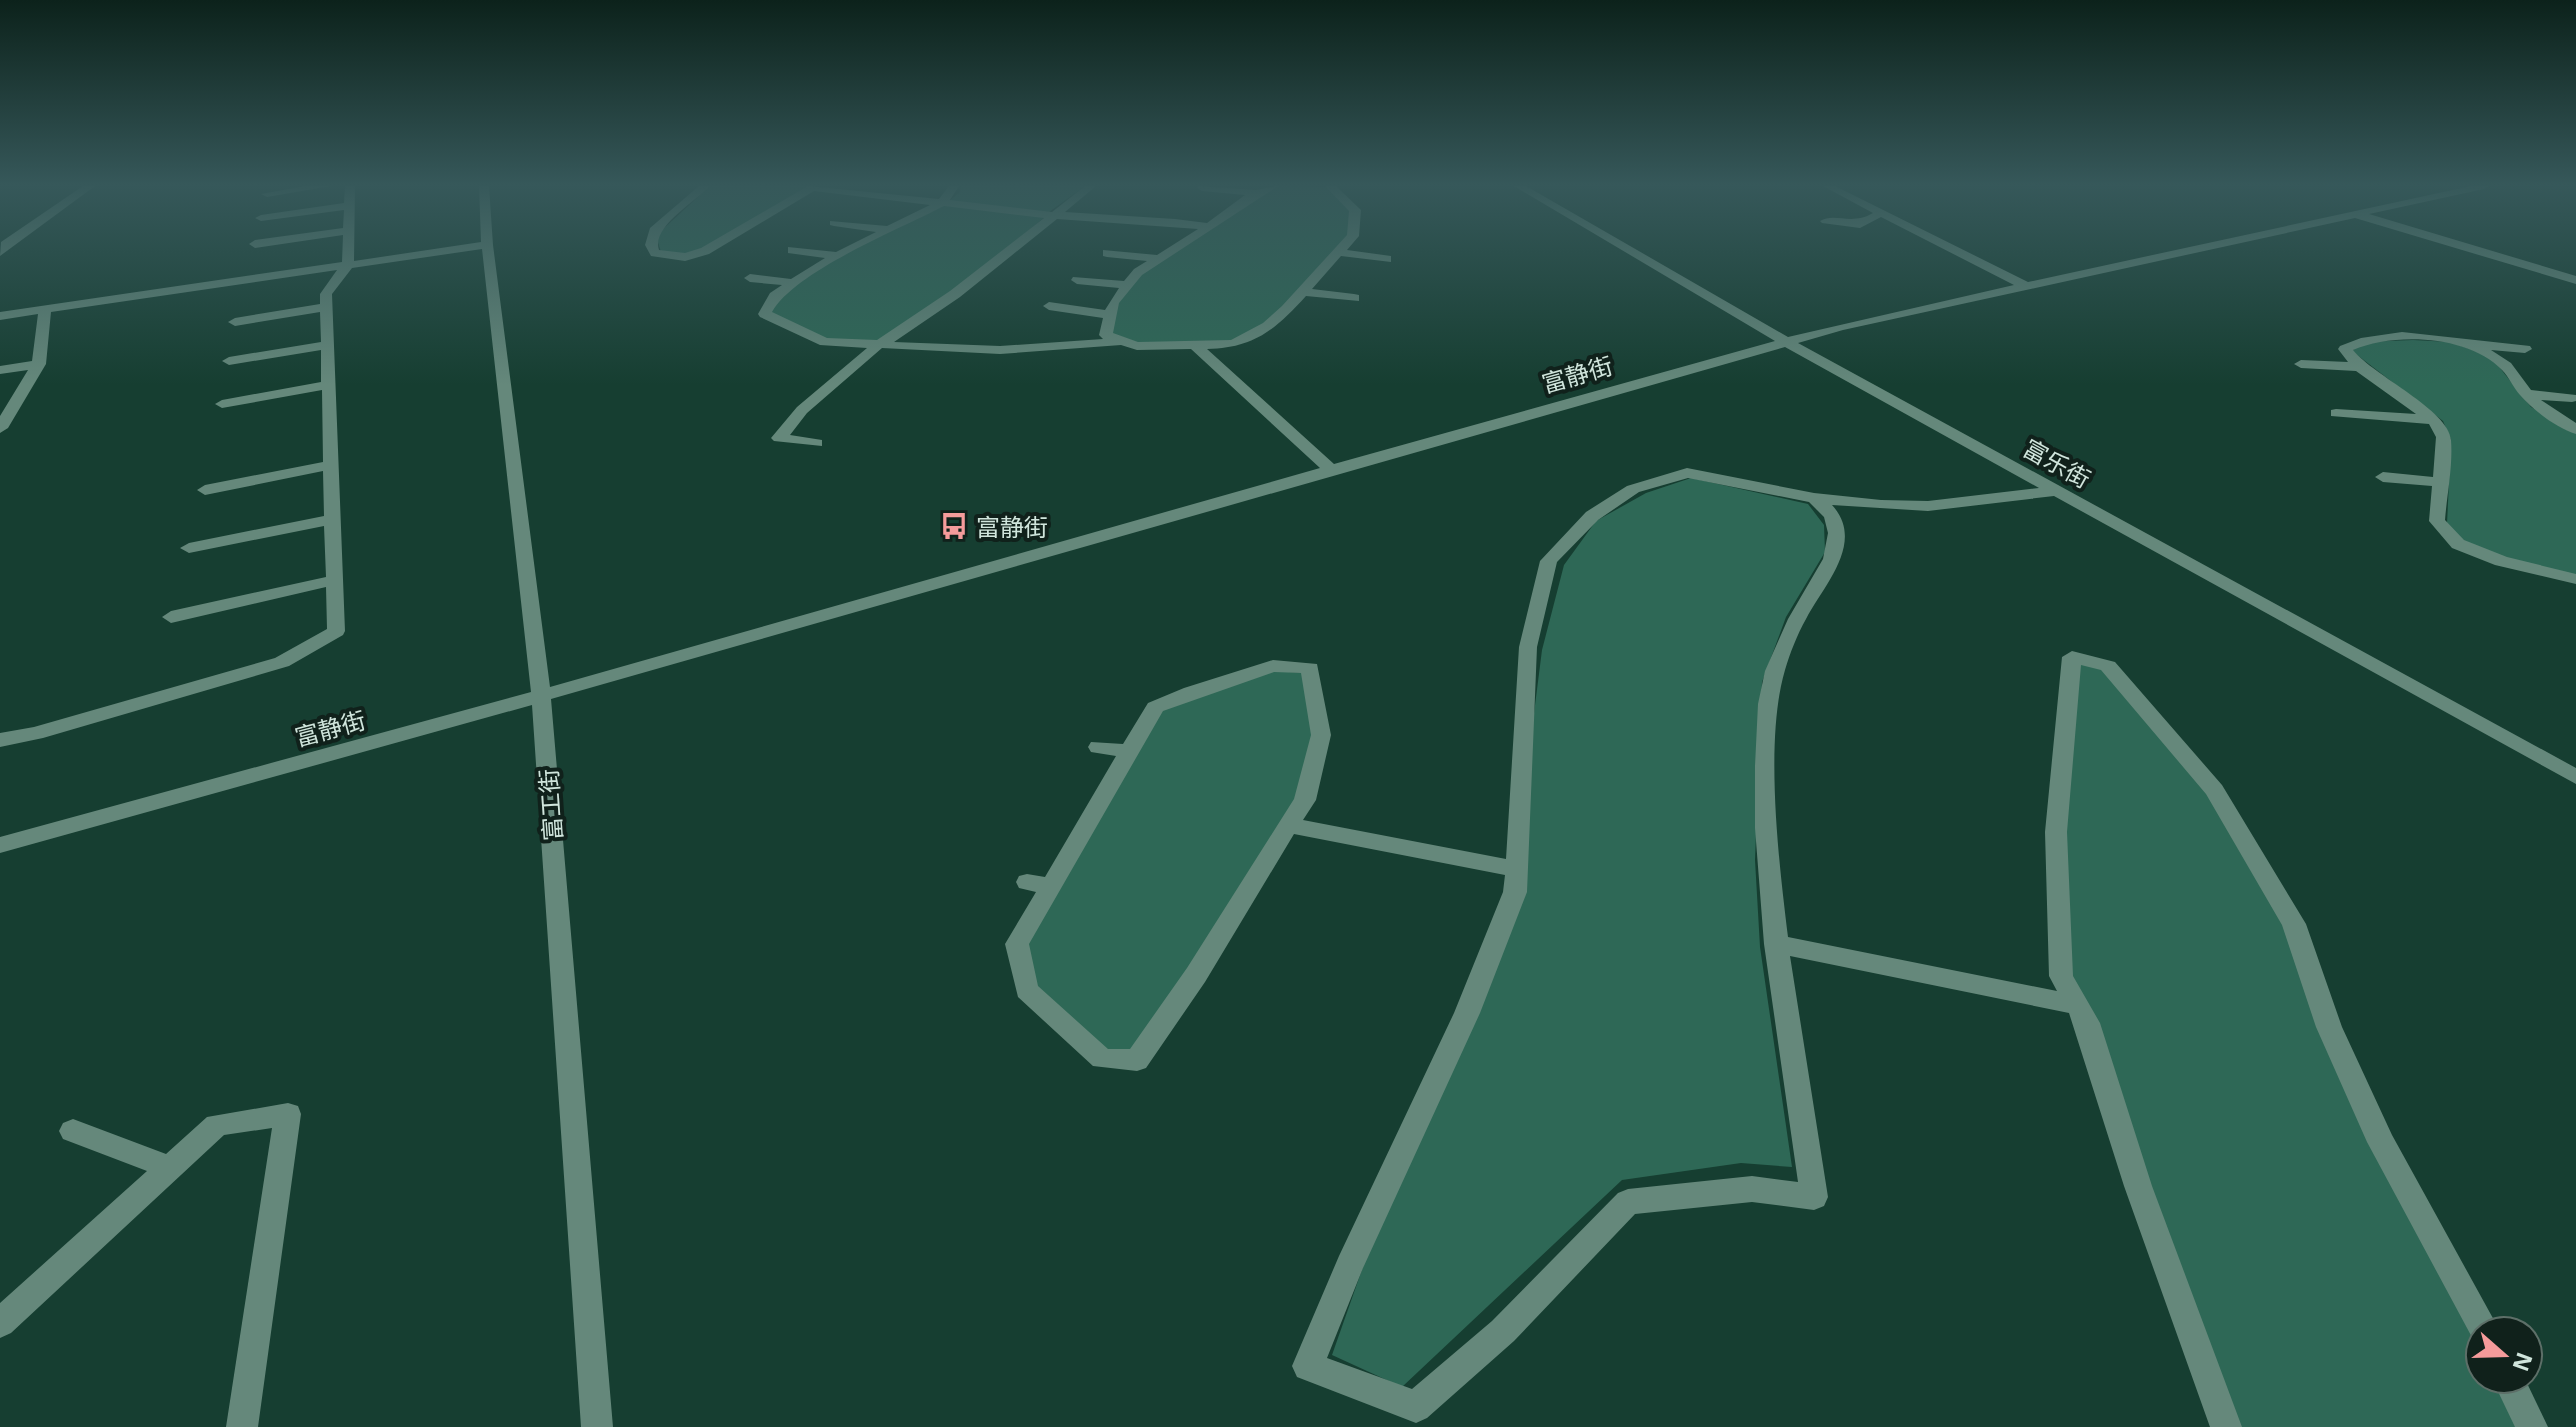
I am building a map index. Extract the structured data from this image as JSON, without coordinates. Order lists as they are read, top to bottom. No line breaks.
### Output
{"streets":{"street":["富静街","富乐街","富工街"]},"crossings":[["富静街","富乐街"],["富静街","富工街"]],"places":{"bus stop":["富静街"]},"north":"right"}
